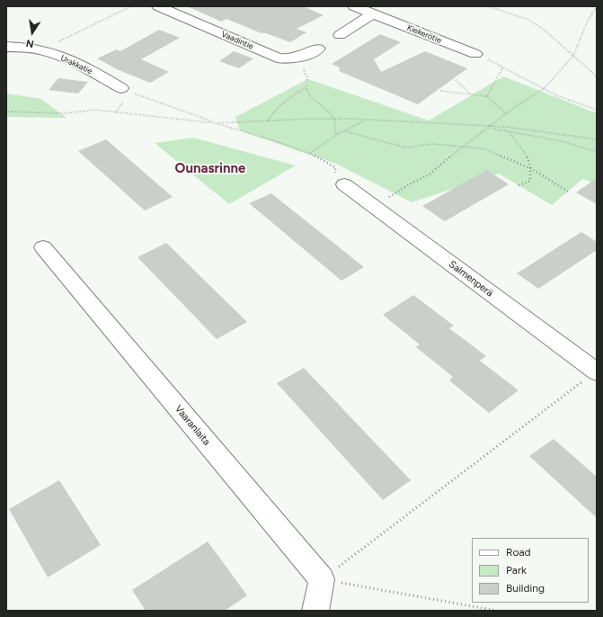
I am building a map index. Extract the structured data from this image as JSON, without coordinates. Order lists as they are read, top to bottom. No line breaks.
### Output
{"streets":{"street":["Kiekerötie","Vaadintie","Urakkatie","Salmenperä","Vaaranlaita"]},"districts":["Ounasrinne"],"legend":["Road","Park","Building"],"north":"bottom"}
